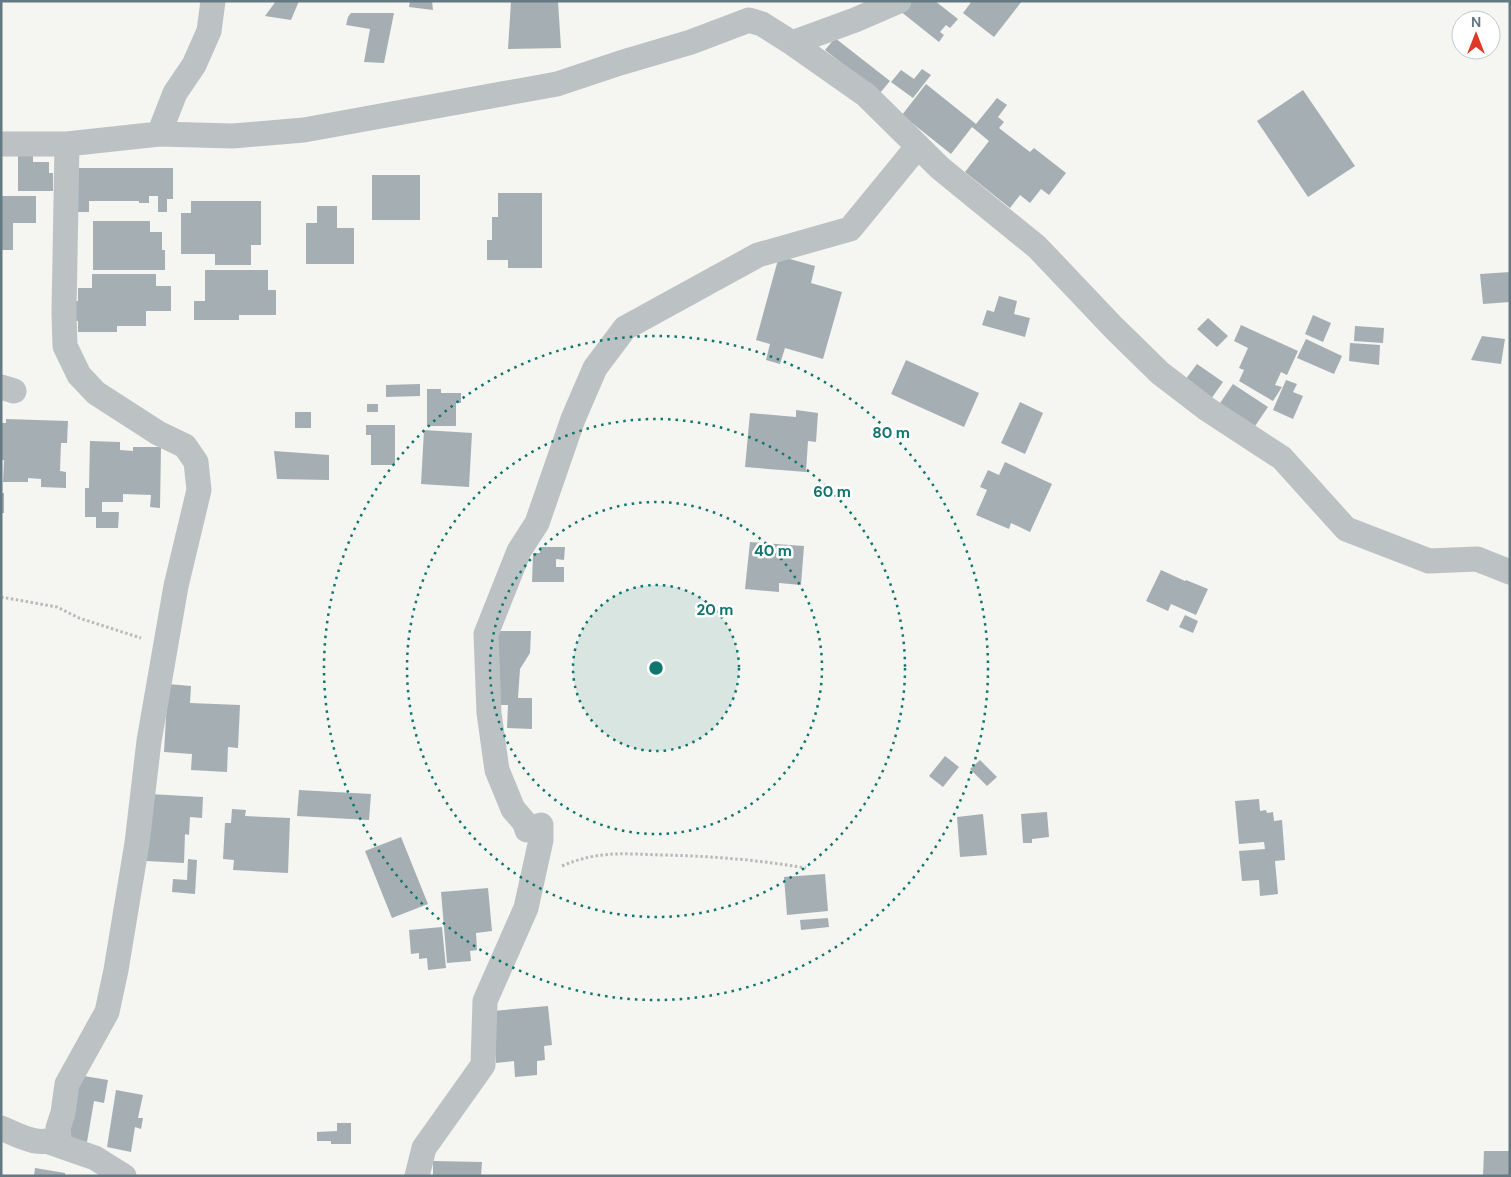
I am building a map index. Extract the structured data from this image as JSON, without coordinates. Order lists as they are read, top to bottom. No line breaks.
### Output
{"north":"top","rings":["80 m","60 m","40 m","20 m"]}
